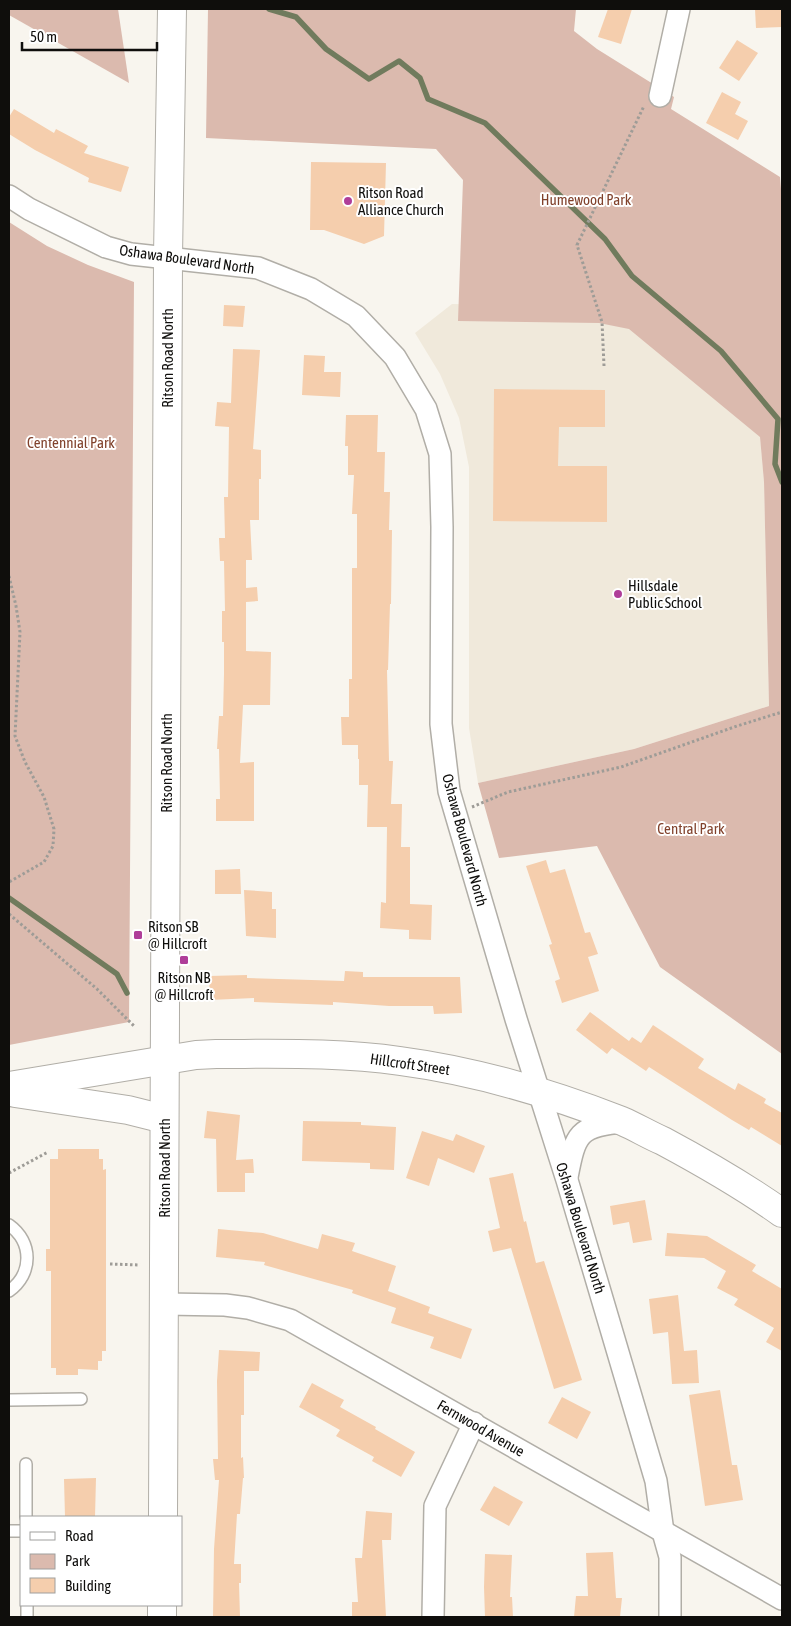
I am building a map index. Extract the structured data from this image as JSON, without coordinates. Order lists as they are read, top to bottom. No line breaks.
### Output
{"streets":{"main road":["Ritson Road North","Hillcroft Street"],"street":["Oshawa Boulevard North","Fernwood Avenue"]},"crossings":[["Oshawa Boulevard North","Ritson Road North"],["Oshawa Boulevard North","Hillcroft Street"],["Oshawa Boulevard North","Fernwood Avenue"],["Ritson Road North","Hillcroft Street"],["Ritson Road North","Fernwood Avenue"]],"parks":["Humewood Park","Centennial Park","Central Park"],"places":{"other":["Ritson Road Alliance Church","Hillsdale Public School"],"transit":["Ritson SB @ Hillcroft","Ritson NB @ Hillcroft"]},"legend":["Road","Park","Building"],"scale_bar":"50 m"}
